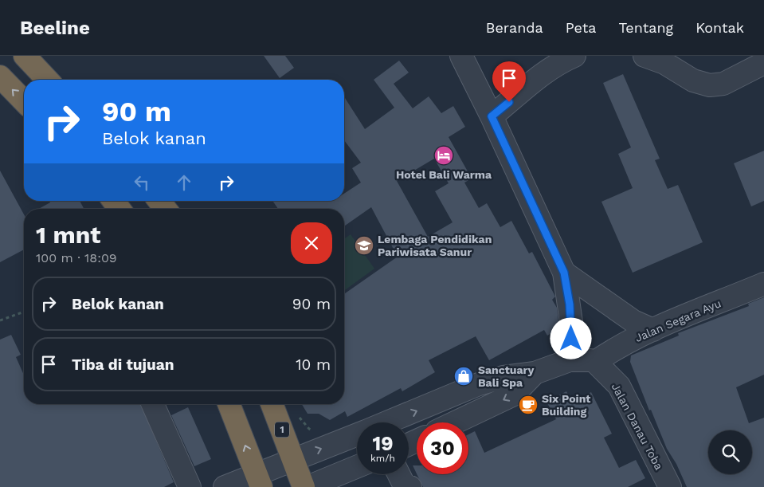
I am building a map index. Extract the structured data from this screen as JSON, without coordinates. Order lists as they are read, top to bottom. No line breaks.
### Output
{"streets":{"highway":["1"],"street":["Jalan Segara Ayu","Jalan Danau Toba"]},"crossings":[["Jalan Segara Ayu","Jalan Danau Toba"]],"places":{"hotel":["Hotel Bali Warma"],"school or university":["Lembaga Pendidikan Pariwisata Sanur"],"shop":["Sanctuary Bali Spa"],"cafe":["Six Point Building"]},"page":{"header":"Beeline","nav":["Beranda","Peta","Tentang","Kontak"],"turn":["90 m","Belok kanan"],"heading":["1 mnt","100 m · 18:09"],"list":[{"name":"Belok kanan","value":"90 m"},{"name":"Tiba di tujuan","value":"10 m"}],"speed":"19 km/h","limit":"30"}}
